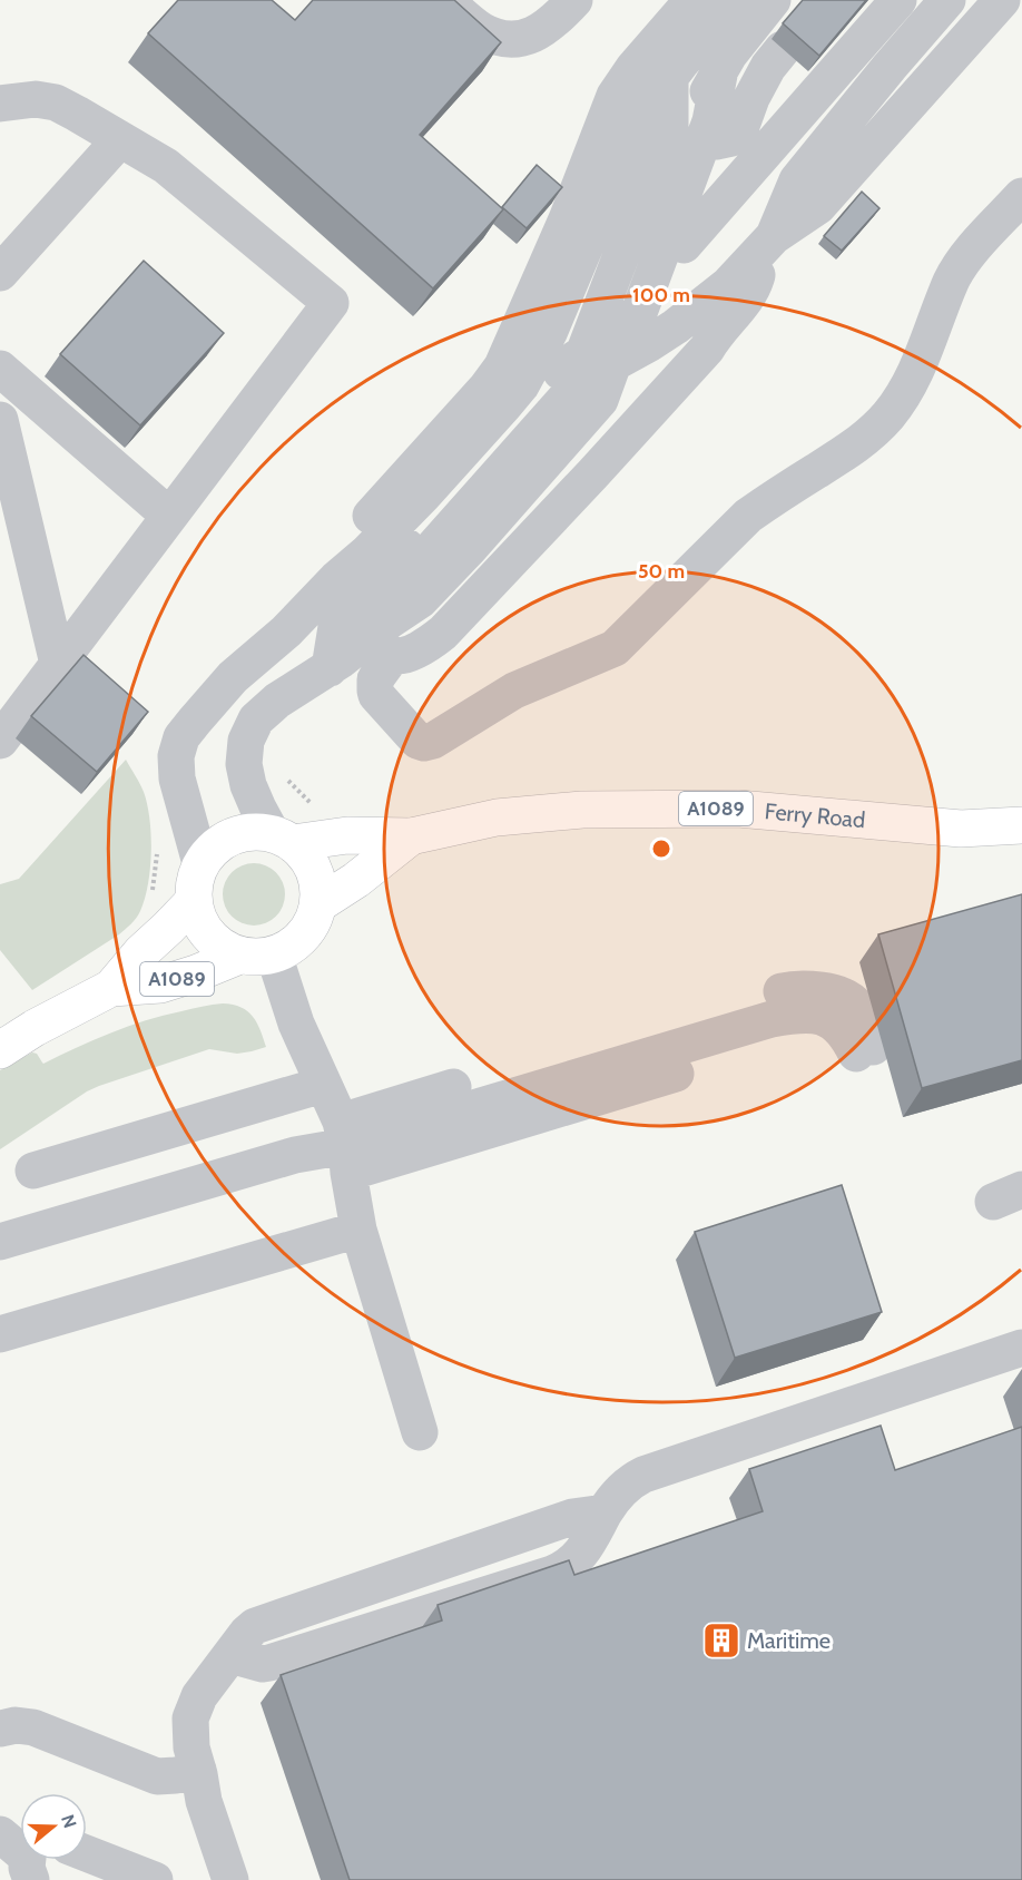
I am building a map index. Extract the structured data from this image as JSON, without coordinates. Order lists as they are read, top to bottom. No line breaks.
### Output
{"streets":{"highway":["A1089","Ferry Road"]},"crossings":[["A1089","Ferry Road"]],"places":{"building":["Maritime"]},"north":"right","rings":["100 m","50 m"]}
